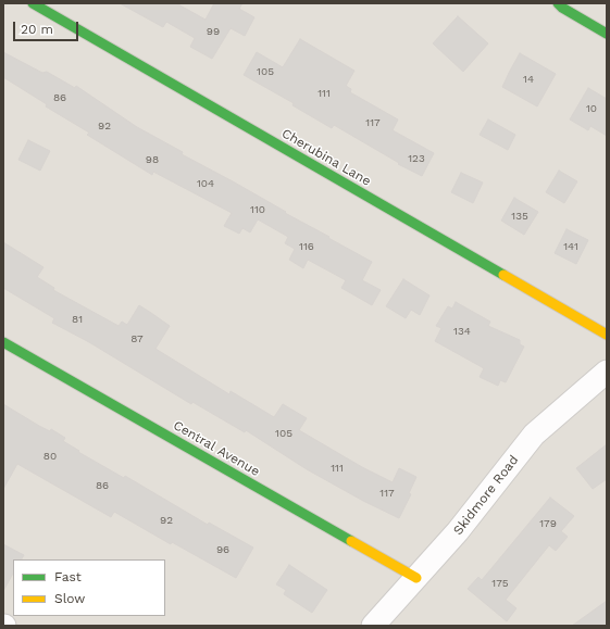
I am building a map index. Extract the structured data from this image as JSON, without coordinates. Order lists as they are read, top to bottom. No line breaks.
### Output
{"streets":{"street":["Cherubina Lane","Central Avenue","Skidmore Road"]},"crossings":[["Central Avenue","Skidmore Road"]],"house_numbers":["99","105","14","111","86","10","117","92","123","98","104","110","135","116","141","81","134","87","105","80","111","86","117","92","179","96","175"],"legend":["Fast","Slow"],"scale_bar":"20 m"}
